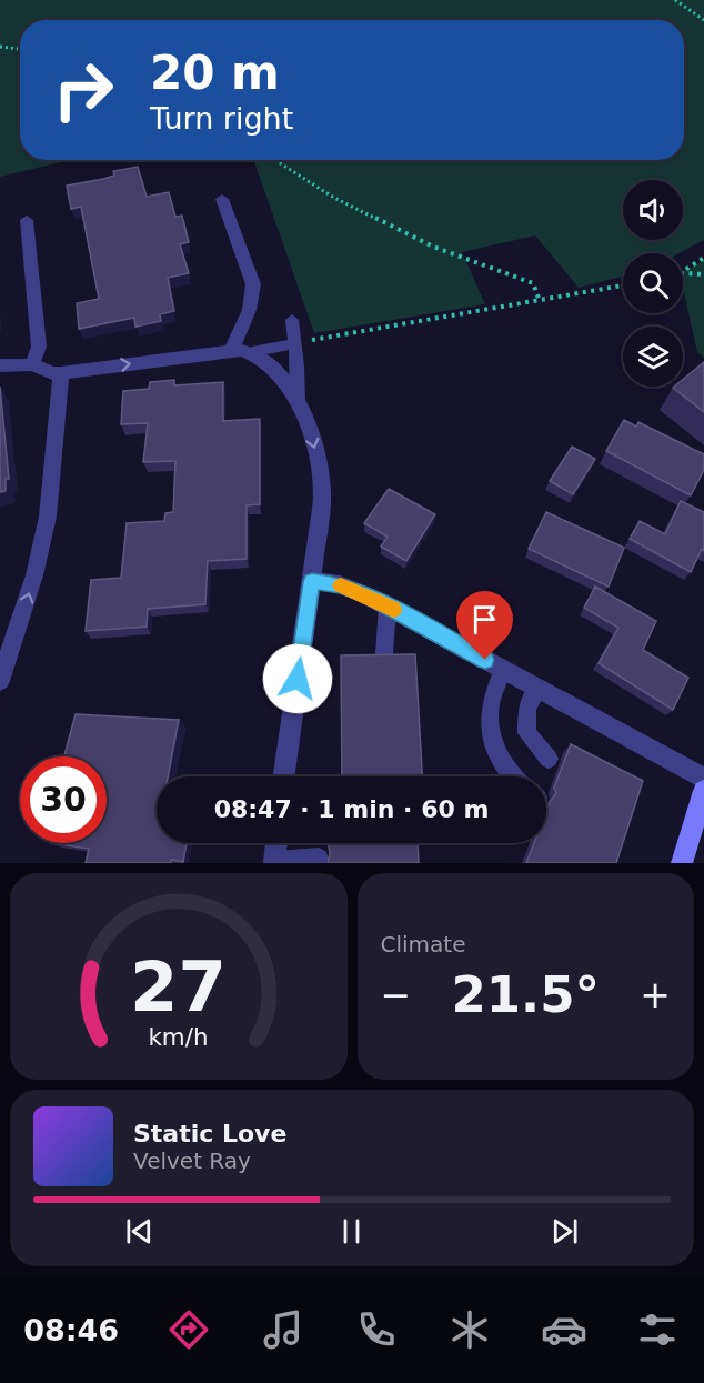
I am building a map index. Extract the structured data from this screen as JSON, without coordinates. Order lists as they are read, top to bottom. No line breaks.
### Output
{"page":{"turn":["20 m","Turn right"],"limit":"30","trip":"08:47 · 1 min · 60 m","tile":"Climate","heat":["−","21.5°","+"],"song":["Static Love","Velvet Ray"],"tabs":"08:46","gauge":["27","km/h"]}}
